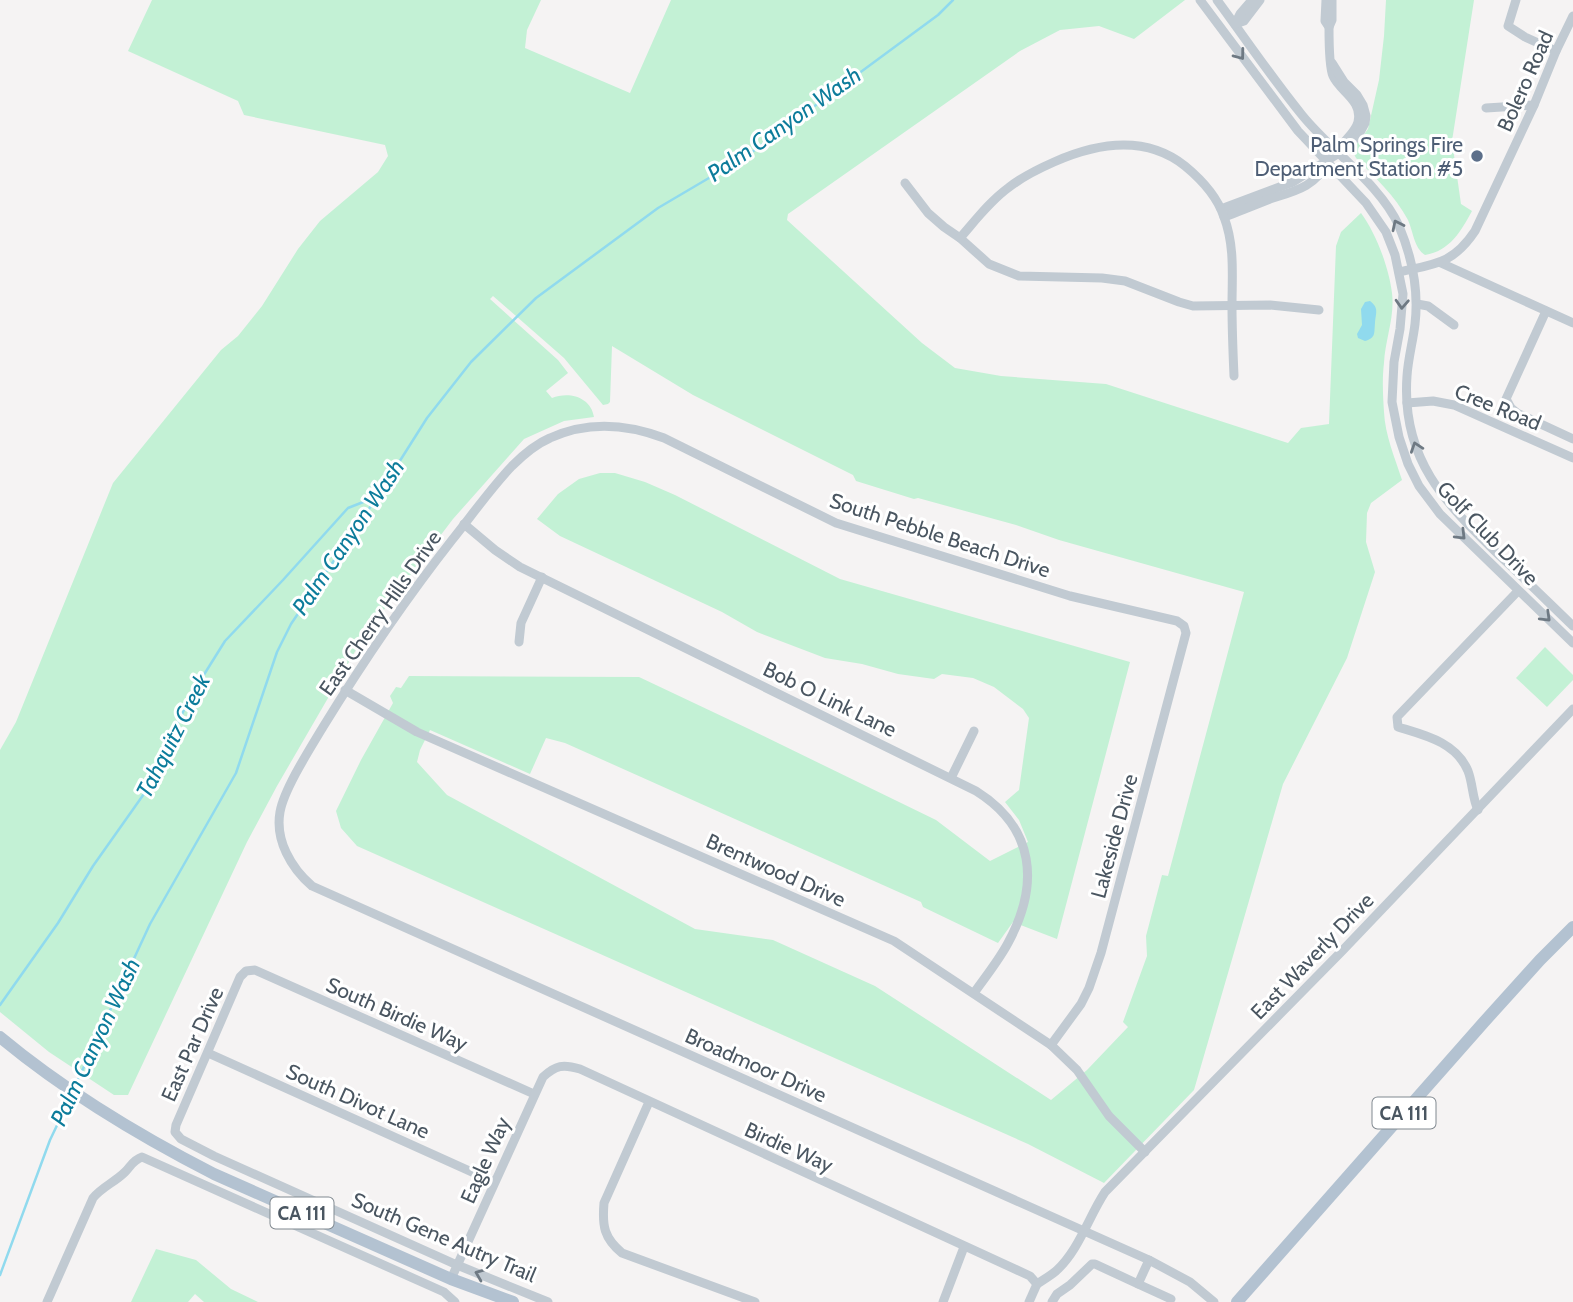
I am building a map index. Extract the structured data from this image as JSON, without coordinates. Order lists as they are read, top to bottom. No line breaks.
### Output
{"streets":{"main road":["CA 111","South Gene Autry Trail"],"street":["Bolero Road","Cree Road","Golf Club Drive","South Pebble Beach Drive","East Cherry Hills Drive","Bob O Link Lane","Lakeside Drive","Brentwood Drive","East Waverly Drive","South Birdie Way","East Par Drive","Broadmoor Drive","South Divot Lane","Birdie Way","Eagle Way"]},"crossings":[["Bolero Road","Golf Club Drive"],["Cree Road","Golf Club Drive"],["South Pebble Beach Drive","East Cherry Hills Drive"],["South Pebble Beach Drive","Lakeside Drive"],["East Cherry Hills Drive","Bob O Link Lane"],["East Cherry Hills Drive","Brentwood Drive"],["East Cherry Hills Drive","Broadmoor Drive"],["Bob O Link Lane","Brentwood Drive"],["Lakeside Drive","Brentwood Drive"],["Brentwood Drive","East Waverly Drive"],["East Waverly Drive","Broadmoor Drive"],["East Waverly Drive","Birdie Way"],["South Birdie Way","East Par Drive"],["South Birdie Way","Birdie Way"],["South Birdie Way","Eagle Way"],["East Par Drive","South Divot Lane"],["East Par Drive","South Gene Autry Trail"],["South Divot Lane","Eagle Way"],["Birdie Way","Eagle Way"],["Eagle Way","South Gene Autry Trail"]],"water":["Palm Canyon Wash","Tahquitz Creek"],"places":["Palm Springs Fire Department Station #5"]}
